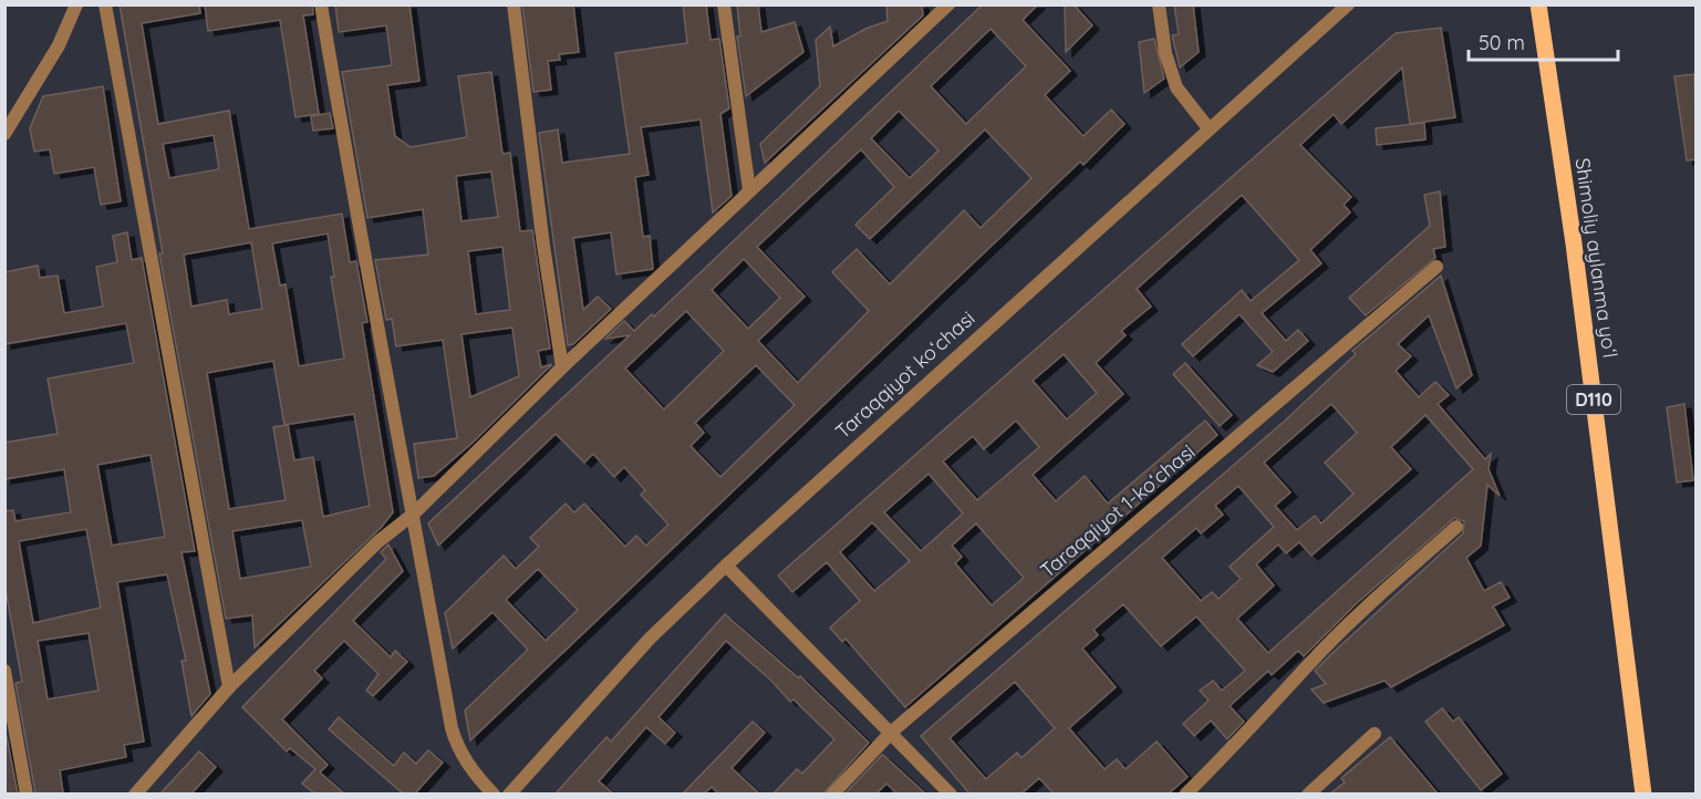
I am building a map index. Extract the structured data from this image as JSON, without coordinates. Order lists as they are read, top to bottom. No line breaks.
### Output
{"streets":{"main road":["Shimoliy aylanma yoʻl","D110"],"street":["Taraqqiyot koʻchasi","Taraqqiyot 1-koʻchasi"]},"scale_bar":"50 m"}
